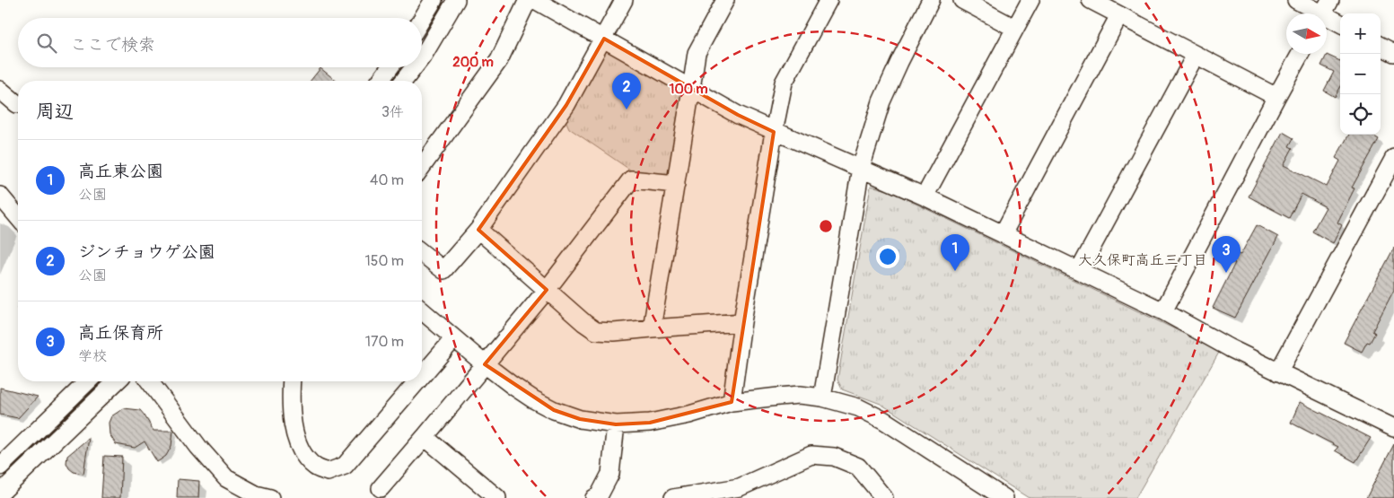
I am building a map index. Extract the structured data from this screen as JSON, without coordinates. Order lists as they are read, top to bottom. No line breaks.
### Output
{"districts":["大久保町高丘三丁目"],"north":"right","page":{"map_buttons":["+","−"],"search":"ここで検索","pins":["2","1","3"],"heading":["周辺","3件"],"list":[{"mark":"1","name":"高丘東公園","note":"公園","value":"40 m"},{"mark":"2","name":"ジンチョウゲ公園","note":"公園","value":"150 m"},{"mark":"3","name":"高丘保育所","note":"学校","value":"170 m"}]},"rings":["200 m","100 m"]}
